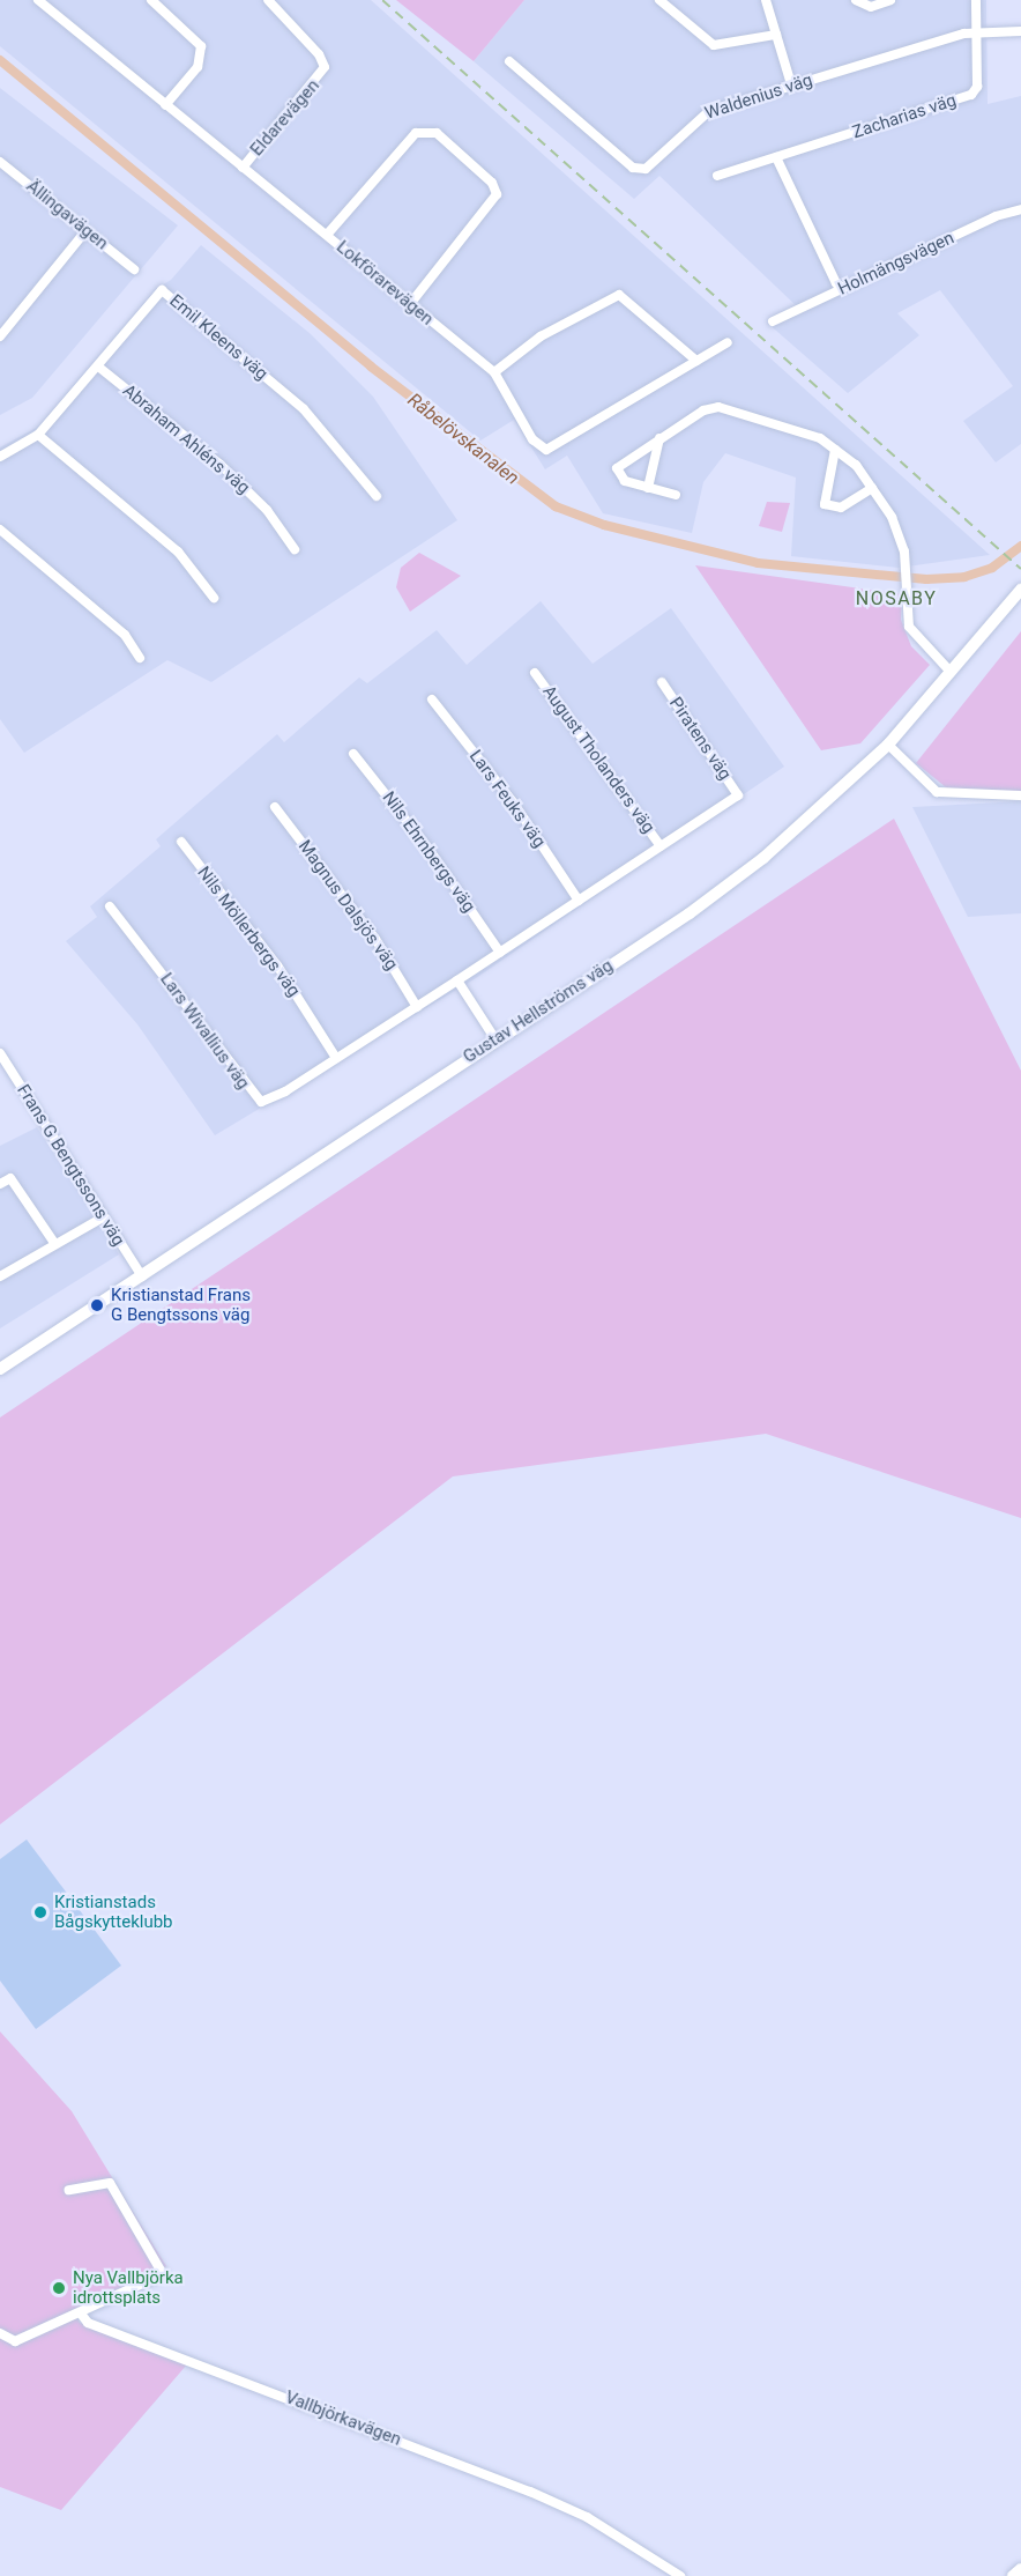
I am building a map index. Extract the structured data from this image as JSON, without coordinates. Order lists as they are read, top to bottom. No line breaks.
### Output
{"streets":{"street":["Waldenius väg","Zacharias väg","Eldarevägen","Ällingavägen","Holmängsvägen","Lokförarevägen","Emil Kleens väg","Abraham Ahléns väg","Piratens väg","August Tholanders väg","Lars Feuks väg","Nils Ehrnbergs väg","Magnus Dalsjös väg","Nils Möllerbergs väg","Gustav Hellströms väg","Lars Wivallius väg","Frans G Bengtssons väg","Vallbjörkavägen"]},"crossings":[["Waldenius väg","Zacharias väg"],["Eldarevägen","Lokförarevägen"],["Emil Kleens väg","Abraham Ahléns väg"],["Piratens väg","Lars Wivallius väg"],["August Tholanders väg","Lars Wivallius väg"],["Lars Feuks väg","Lars Wivallius väg"],["Nils Ehrnbergs väg","Lars Wivallius väg"],["Magnus Dalsjös väg","Lars Wivallius väg"],["Nils Möllerbergs väg","Lars Wivallius väg"],["Gustav Hellströms väg","Frans G Bengtssons väg"]],"districts":["NOSABY"],"water":["Råbelövskanalen"],"places":["Kristianstad Frans G Bengtssons väg","Kristianstads Bågskytteklubb","Nya Vallbjörka idrottsplats"]}
